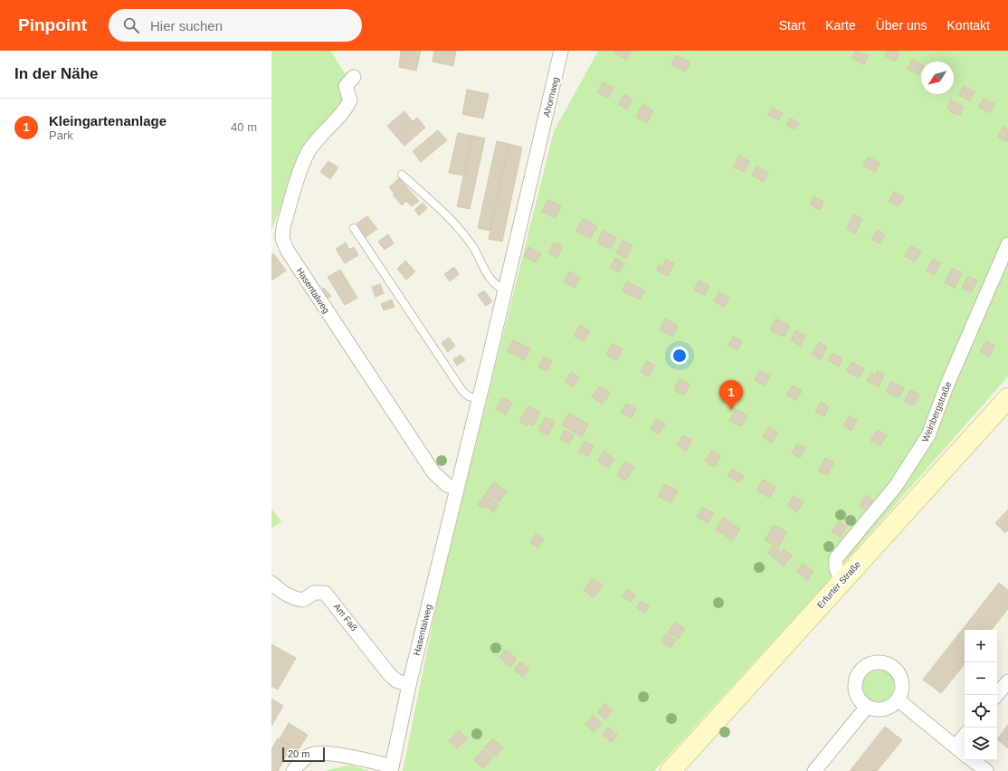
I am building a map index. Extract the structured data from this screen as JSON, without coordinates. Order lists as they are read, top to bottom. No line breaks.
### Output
{"streets":{"main road":["Erfurter Straße"],"street":["Ahornweg","Hasentalweg","Weinbergstraße","Am Faß"]},"crossings":[["Ahornweg","Hasentalweg"],["Hasentalweg","Am Faß"],["Weinbergstraße","Erfurter Straße"]],"scale_bar":"20 m","north":"bottom left","page":{"header":"Pinpoint","search":"Hier suchen","nav":["Start","Karte","Über uns","Kontakt"],"heading":"In der Nähe","list":[{"mark":"1","name":"Kleingartenanlage","note":"Park","value":"40 m"}],"pins":"1","map_buttons":["+","−"],"scale":"20 m"}}
